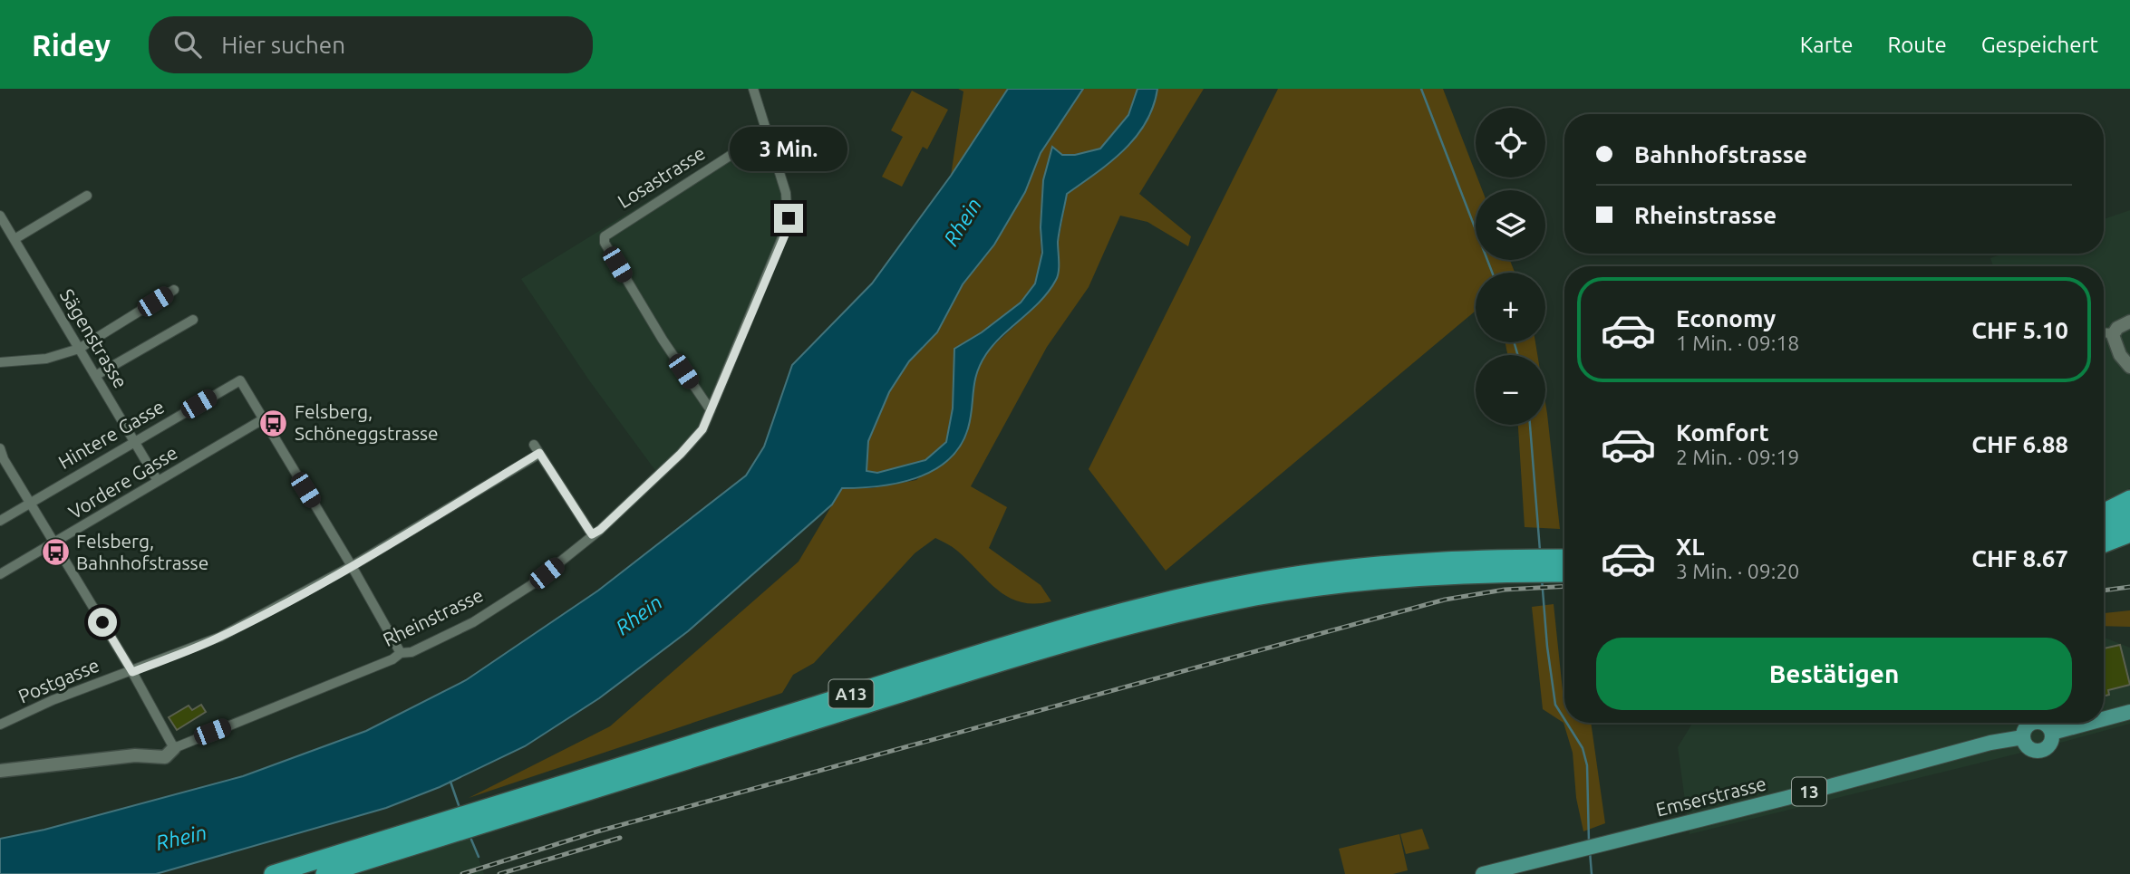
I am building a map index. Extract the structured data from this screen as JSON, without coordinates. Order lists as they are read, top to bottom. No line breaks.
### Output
{"streets":{"highway":["A13"],"main road":["13","Emserstrasse"],"street":["Losastrasse","Sägenstrasse","Hintere Gasse","Vordere Gasse","Rheinstrasse","Postgasse"]},"crossings":[["Losastrasse","Rheinstrasse"],["Sägenstrasse","Hintere Gasse"],["Sägenstrasse","Vordere Gasse"],["Hintere Gasse","Vordere Gasse"],["Rheinstrasse","Postgasse"]],"water":["Rhein"],"places":{"bus stop":["Felsberg, Schöneggstrasse","Felsberg, Bahnhofstrasse"]},"page":{"header":"Ridey","search":"Hier suchen","nav":["Karte","Route","Gespeichert"],"map_buttons":["+","−"],"banner":["Bahnhofstrasse","Rheinstrasse"],"bubble":"3 Min.","list":[{"name":"Economy","note":"1 Min. · 09:18","value":"CHF 5.10"},{"name":"Komfort","note":"2 Min. · 09:19","value":"CHF 6.88"},{"name":"XL","note":"3 Min. · 09:20","value":"CHF 8.67"}],"buttons":"Bestätigen"}}
